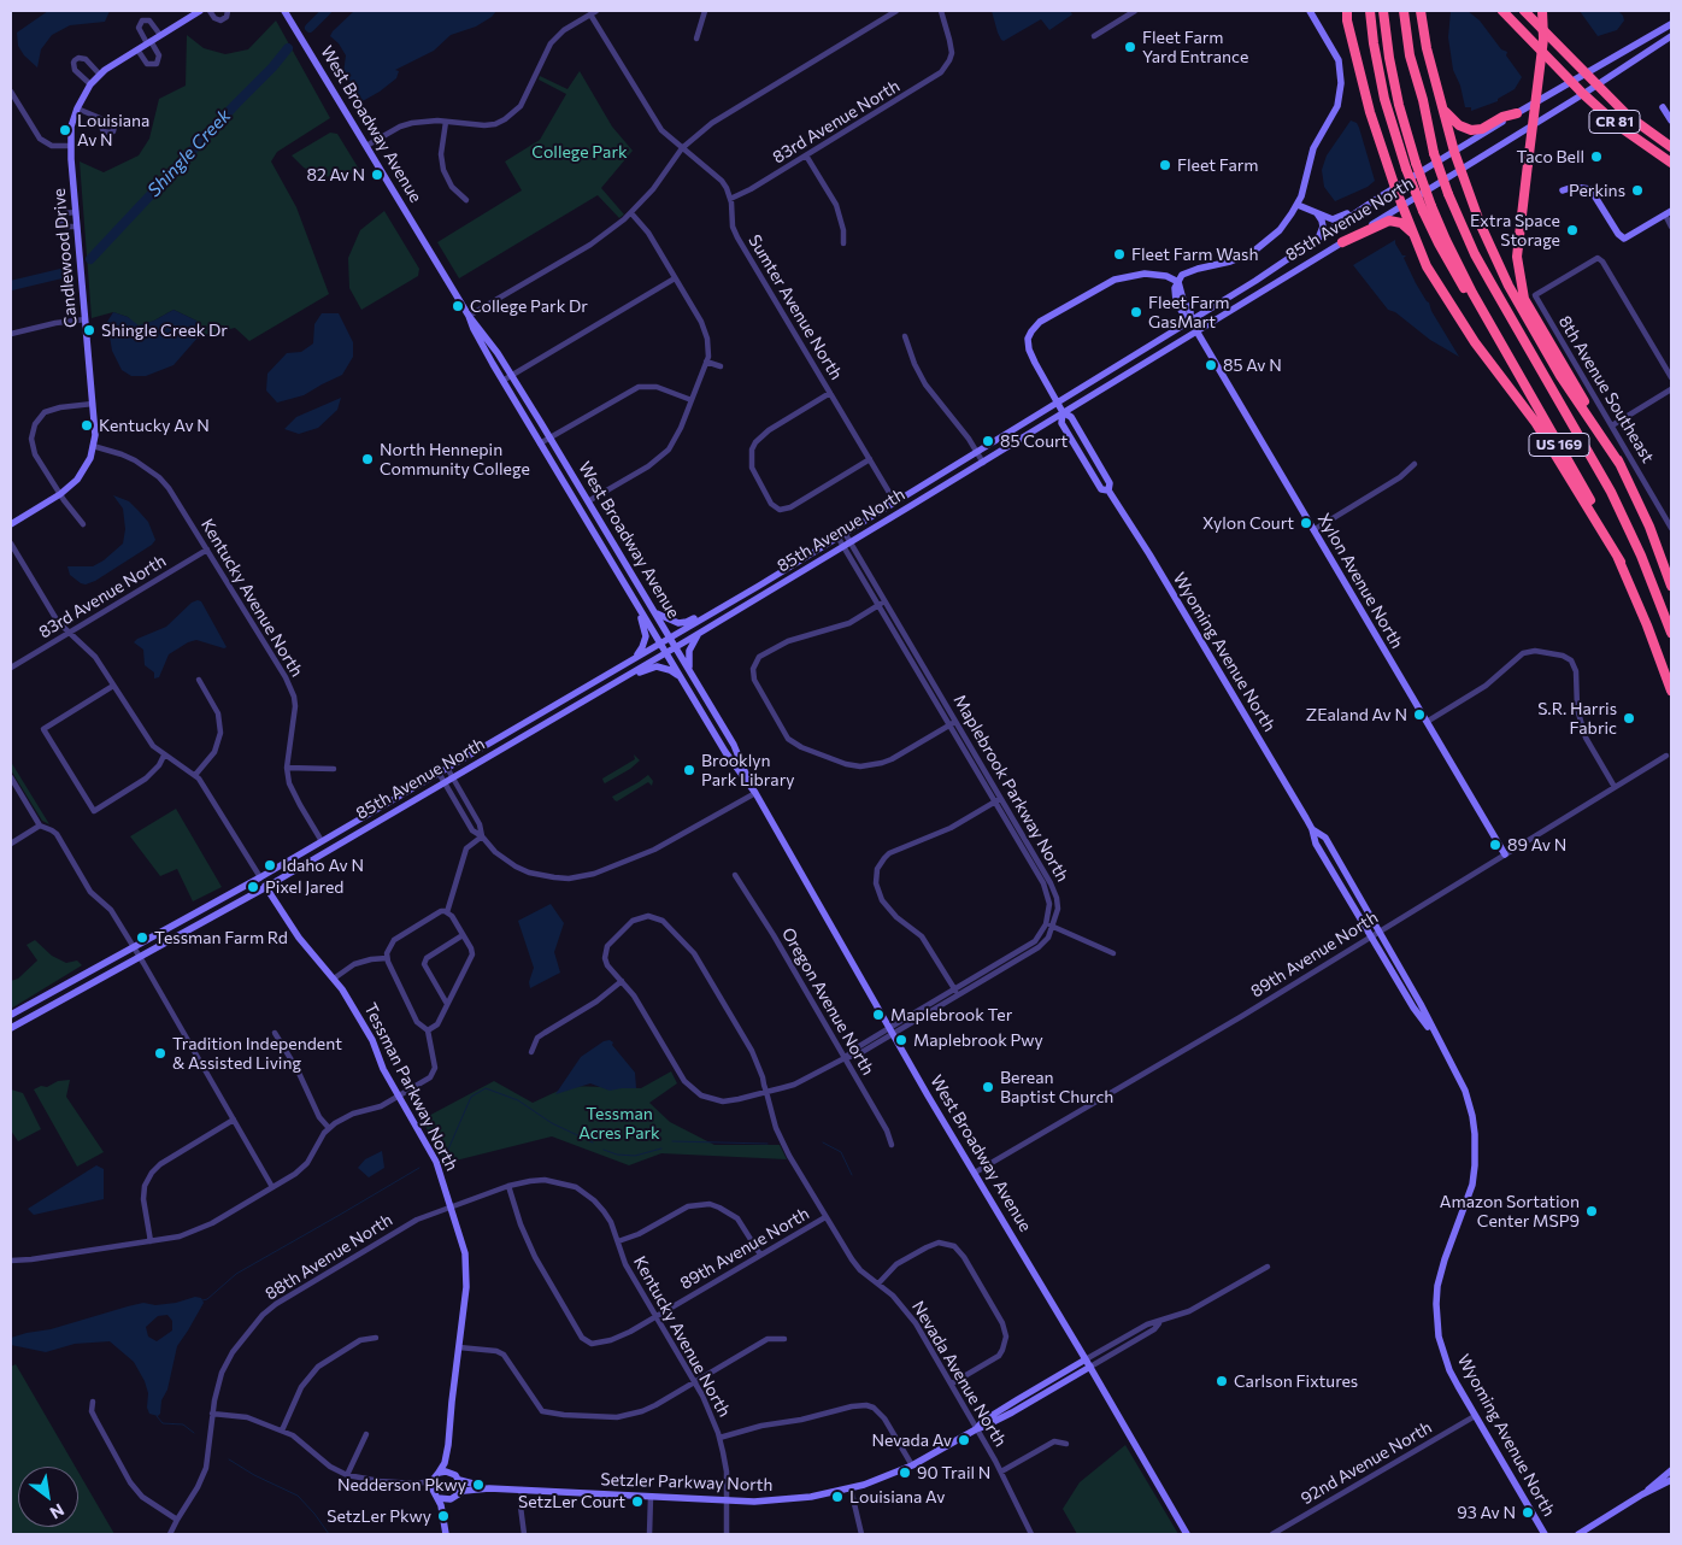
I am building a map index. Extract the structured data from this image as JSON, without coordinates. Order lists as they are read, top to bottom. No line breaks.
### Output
{"streets":{"highway":["CR 81","US 169"],"main road":["West Broadway Avenue","85th Avenue North","Candlewood Drive","Xylon Avenue North","Wyoming Avenue North","Tessman Parkway North","Setzler Parkway North"],"street":["83rd Avenue North","Sumter Avenue North","8th Avenue Southeast","Kentucky Avenue North","Maplebrook Parkway North","89th Avenue North","Oregon Avenue North","88th Avenue North","Nevada Avenue North","92nd Avenue North"]},"crossings":[["83rd Avenue North","Sumter Avenue North"],["83rd Avenue North","Kentucky Avenue North"],["CR 81","85th Avenue North"],["West Broadway Avenue","85th Avenue North"],["West Broadway Avenue","89th Avenue North"],["West Broadway Avenue","Setzler Parkway North"],["85th Avenue North","Sumter Avenue North"],["85th Avenue North","Xylon Avenue North"],["85th Avenue North","Kentucky Avenue North"],["85th Avenue North","Wyoming Avenue North"],["85th Avenue North","Maplebrook Parkway North"],["85th Avenue North","Tessman Parkway North"],["Candlewood Drive","Kentucky Avenue North"],["Xylon Avenue North","Wyoming Avenue North"],["Xylon Avenue North","89th Avenue North"],["Kentucky Avenue North","89th Avenue North"],["Kentucky Avenue North","88th Avenue North"],["Kentucky Avenue North","Setzler Parkway North"],["Wyoming Avenue North","89th Avenue North"],["Wyoming Avenue North","92nd Avenue North"],["89th Avenue North","88th Avenue North"],["89th Avenue North","Nevada Avenue North"],["Tessman Parkway North","88th Avenue North"],["Tessman Parkway North","Setzler Parkway North"],["Nevada Avenue North","Setzler Parkway North"]],"water":["Shingle Creek"],"parks":["College Park","Tessman Acres Park"],"places":["Fleet Farm Yard Entrance","Louisiana Av N","Taco Bell","Fleet Farm","82 Av N","Perkins","Extra Space Storage","Fleet Farm Wash","College Park Dr","Fleet Farm GasMart","Shingle Creek Dr","85 Av N","Kentucky Av N","85 Court","North Hennepin Community College","Xylon Court","ZEaland Av N","S.R. Harris Fabric","Brooklyn Park Library","89 Av N","Idaho Av N","Pixel Jared","Tessman Farm Rd","Maplebrook Ter","Maplebrook Pwy","Tradition Independent & Assisted Living","Berean Baptist Church","Amazon Sortation Center MSP9","Carlson Fixtures","Nevada Av","90 Trail N","Nedderson Pkwy","Louisiana Av","SetzLer Court","93 Av N","SetzLer Pkwy"],"north":"bottom right"}
